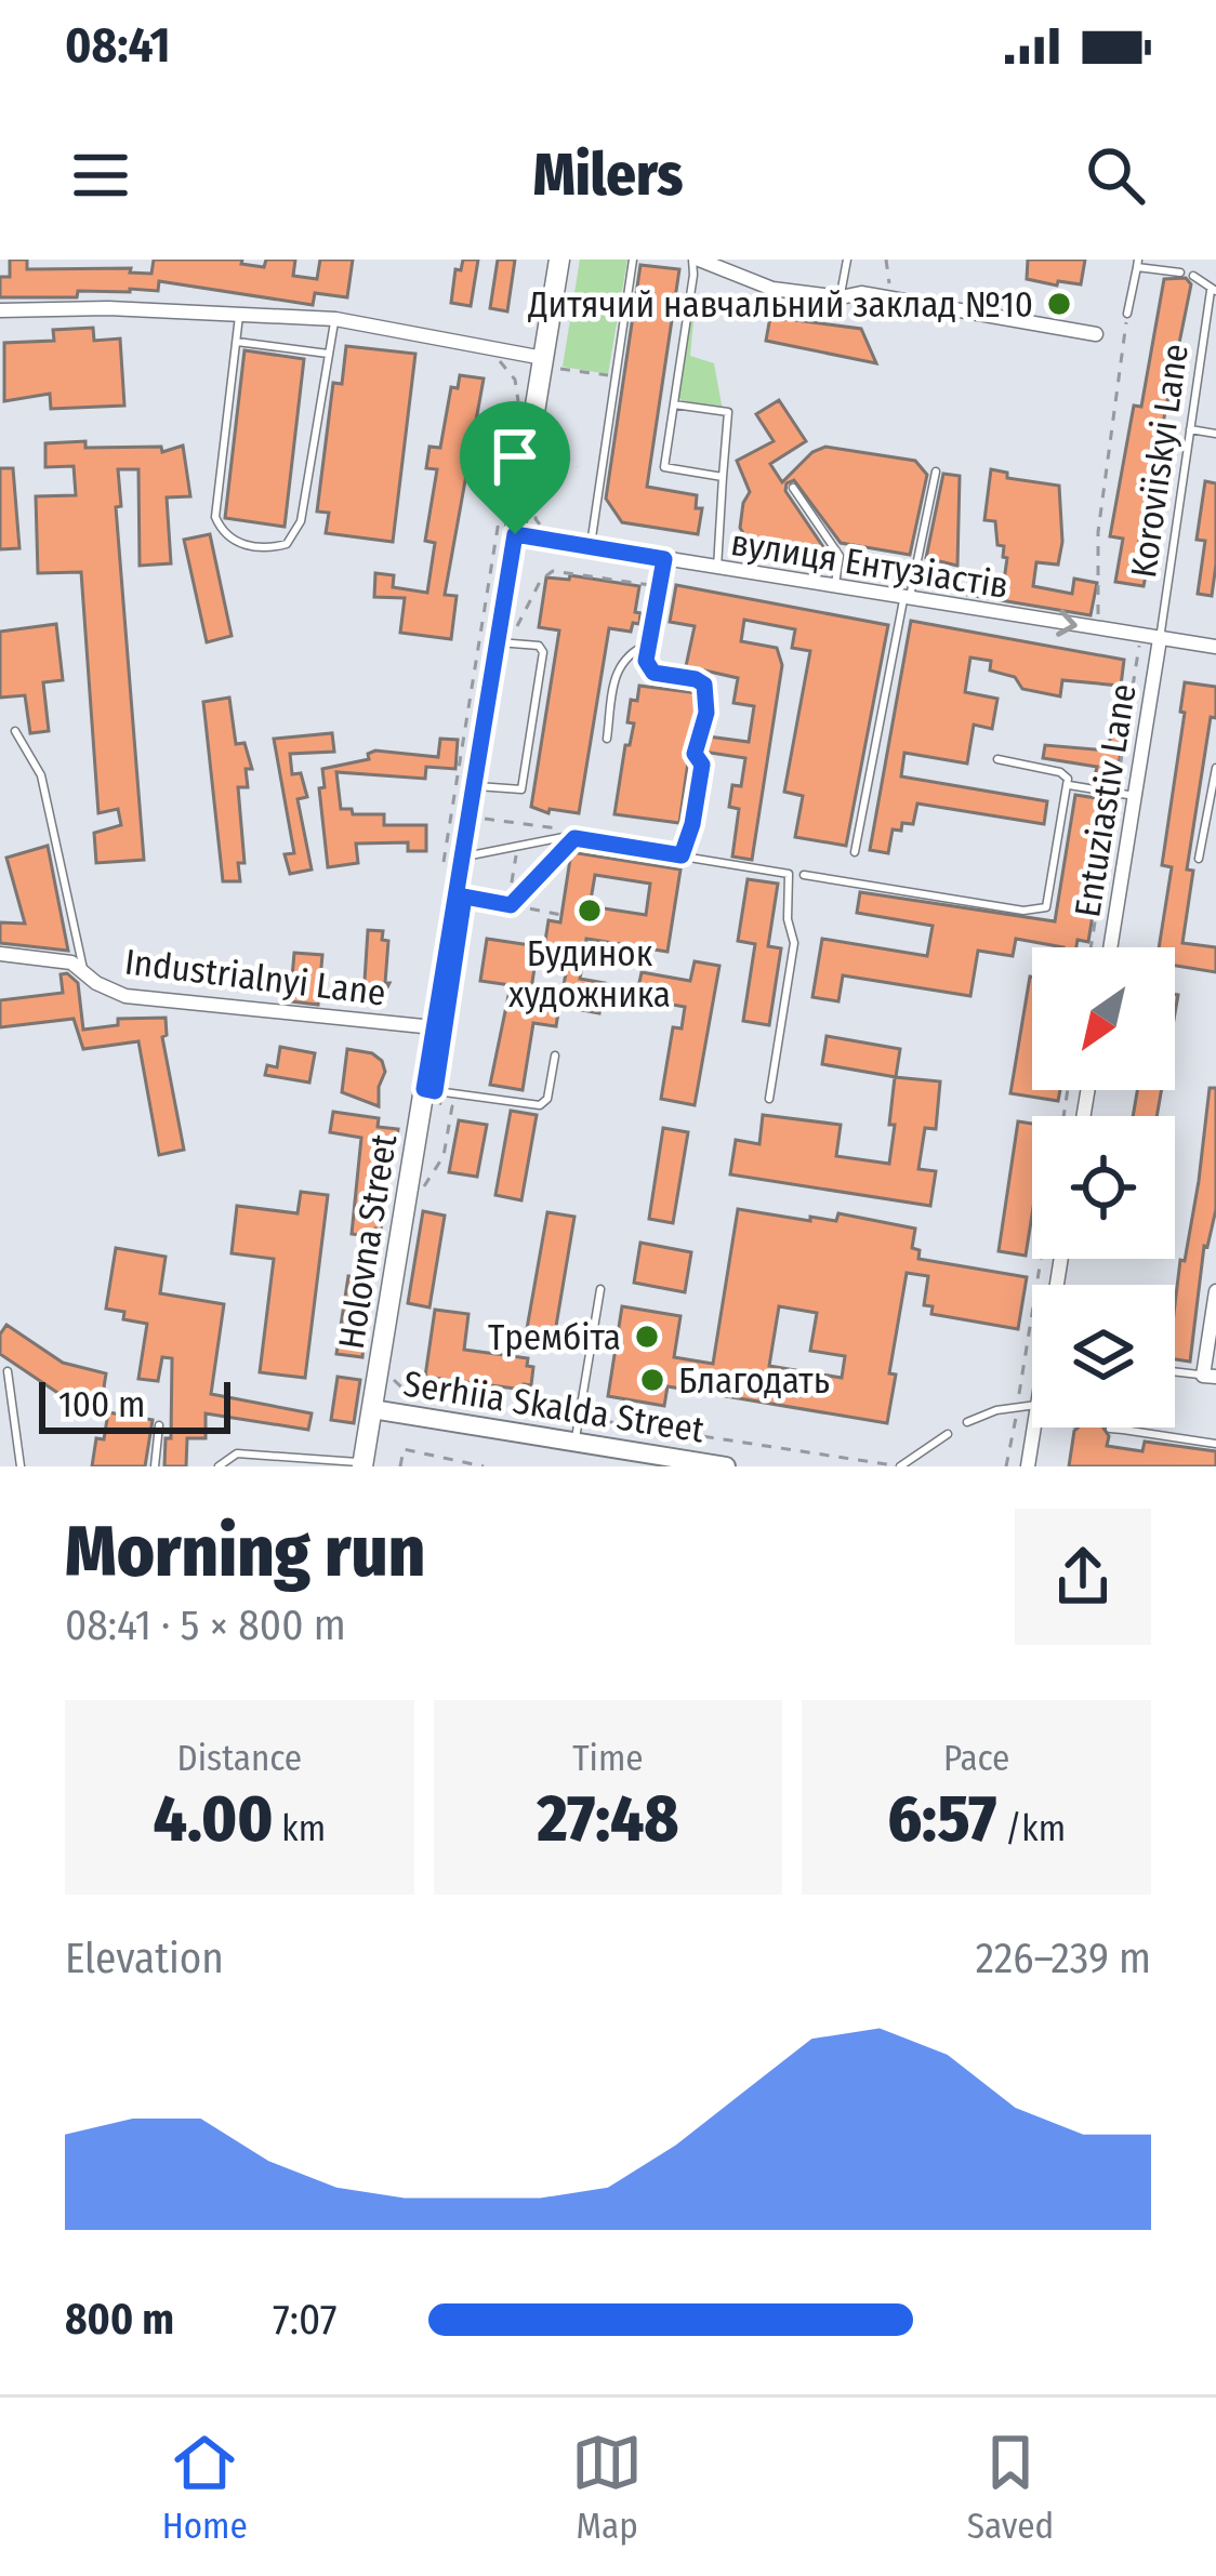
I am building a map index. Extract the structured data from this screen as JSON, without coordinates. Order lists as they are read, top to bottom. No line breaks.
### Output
{"streets":{"main road":["Holovna Street","Serhiia Skalda Street"],"street":["вулиця Ентузіастів","Entuziastiv Lane","Industrialnyi Lane"],"lane":["Koroviiskyi Lane"]},"crossings":[["Koroviiskyi Lane","вулиця Ентузіастів"],["Koroviiskyi Lane","Entuziastiv Lane"],["вулиця Ентузіастів","Entuziastiv Lane"],["вулиця Ентузіастів","Holovna Street"],["Industrialnyi Lane","Holovna Street"],["Holovna Street","Serhiia Skalda Street"]],"places":["Дитячий навчальний заклад №10","Будинок художника","Трембіта","Благодать"],"scale_bar":"100 m","north":"bottom left","page":{"status":"08:41","header":"Milers","scale":"100 m","heading":["Morning run","08:41 · 5 × 800 m"],"stats":[["Distance","4.00 km"],["Time","27:48"],["Pace","6:57 /km"]],"chart":["Elevation","226–239 m"],"list":[{"name":"800 m","note":"7:07"}],"tabs":["Home","Map","Saved"]}}
